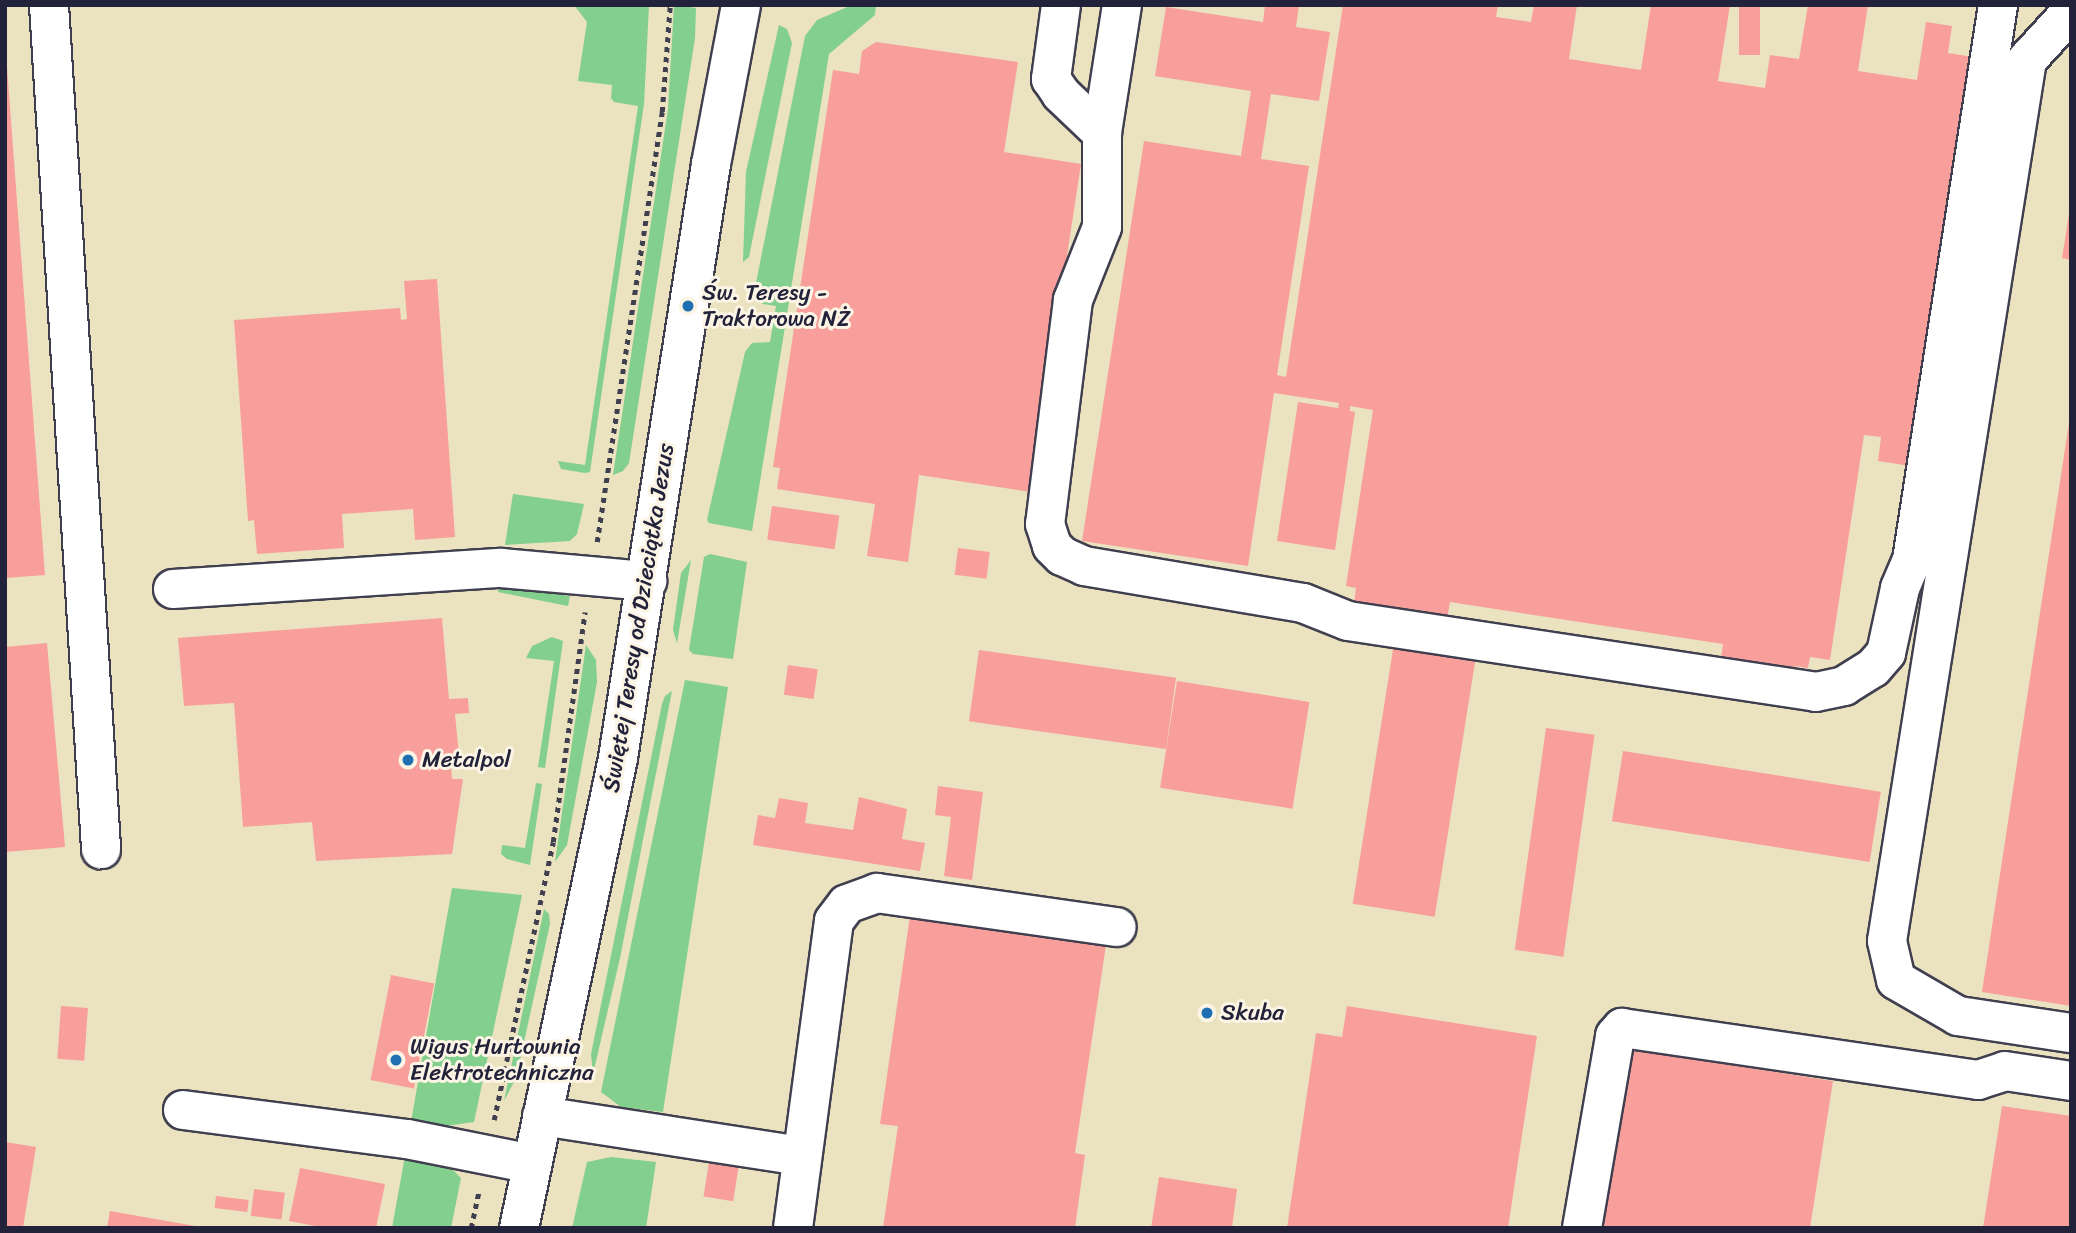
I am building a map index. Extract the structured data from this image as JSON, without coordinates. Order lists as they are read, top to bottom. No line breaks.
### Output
{"streets":{"street":["Świętej Teresy od Dzieciątka Jezus"]},"places":["Św. Teresy - Traktorowa NŻ","Metalpol","Skuba","Wigus Hurtownia Elektrotechniczna"]}
